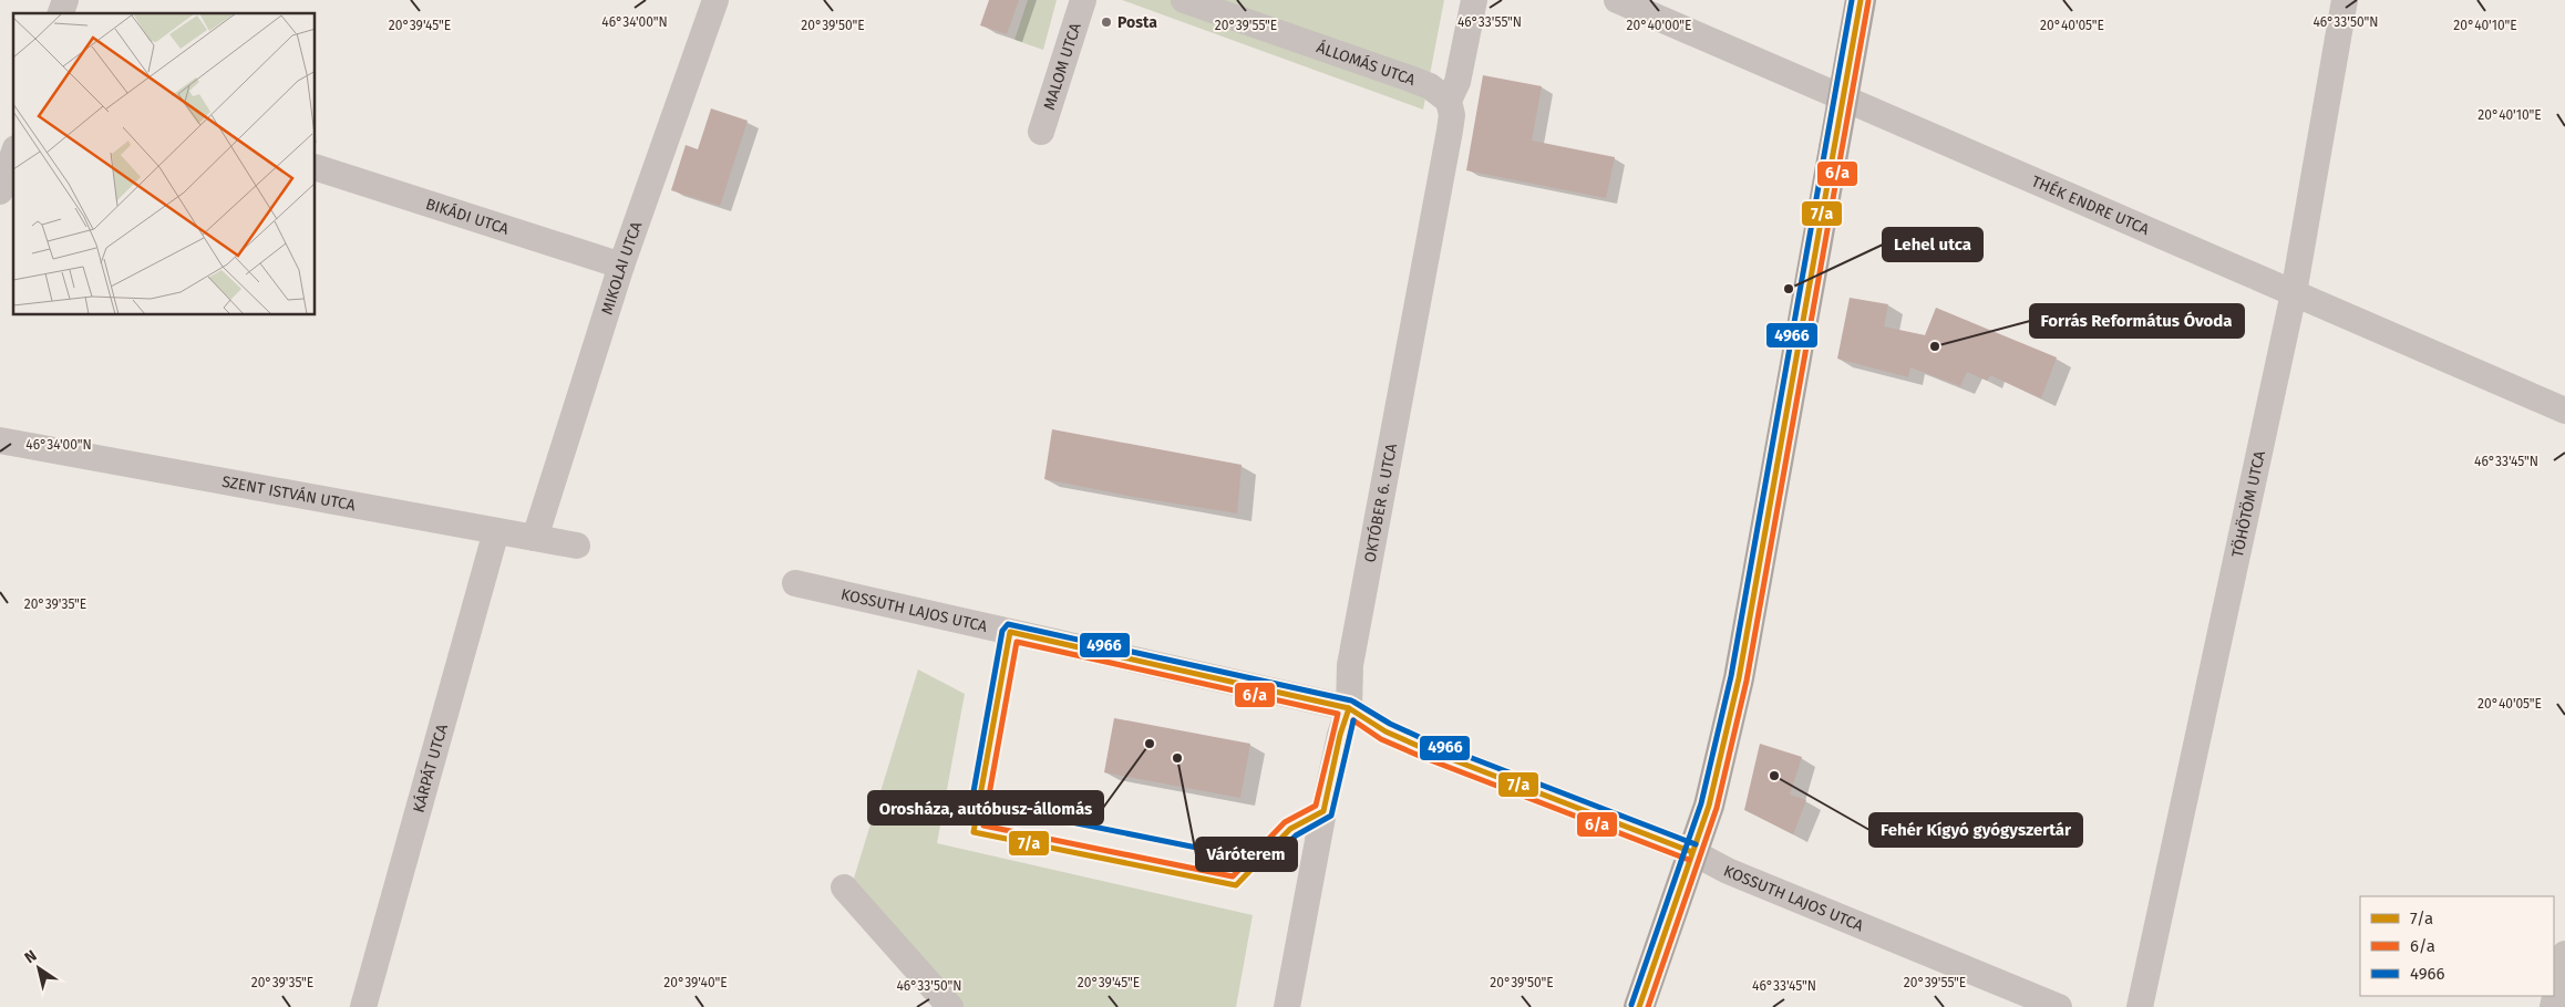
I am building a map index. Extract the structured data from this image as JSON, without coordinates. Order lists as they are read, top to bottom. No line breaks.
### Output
{"streets":{"street":["ÁLLOMÁS UTCA","MALOM UTCA","THÉK ENDRE UTCA","BIKÁDI UTCA","MIKOLAI UTCA","SZENT ISTVÁN UTCA","OKTÓBER 6. UTCA","TÖHÖTÖM UTCA","KOSSUTH LAJOS UTCA","KÁRPÁT UTCA"]},"crossings":[["ÁLLOMÁS UTCA","OKTÓBER 6. UTCA"],["THÉK ENDRE UTCA","TÖHÖTÖM UTCA"],["BIKÁDI UTCA","MIKOLAI UTCA"],["MIKOLAI UTCA","SZENT ISTVÁN UTCA"],["SZENT ISTVÁN UTCA","KÁRPÁT UTCA"],["OKTÓBER 6. UTCA","KOSSUTH LAJOS UTCA"]],"places":["Posta","Lehel utca","Forrás Református Óvoda","Orosháza, autóbusz-állomás","Váróterem","Fehér Kígyó gyógyszertár"],"lines":["transit line 7/a","transit line 4966","transit line 6/a"],"legend":["7/a","6/a","4966"],"north":"top left","coordinates":["46°34'00\"N","46°33'55\"N","46°33'50\"N","20°39'45\"E","20°40'00\"E","20°40'10\"E","20°39'50\"E","20°39'55\"E","20°40'05\"E","46°33'45\"N","20°39'35\"E","20°39'40\"E"]}
